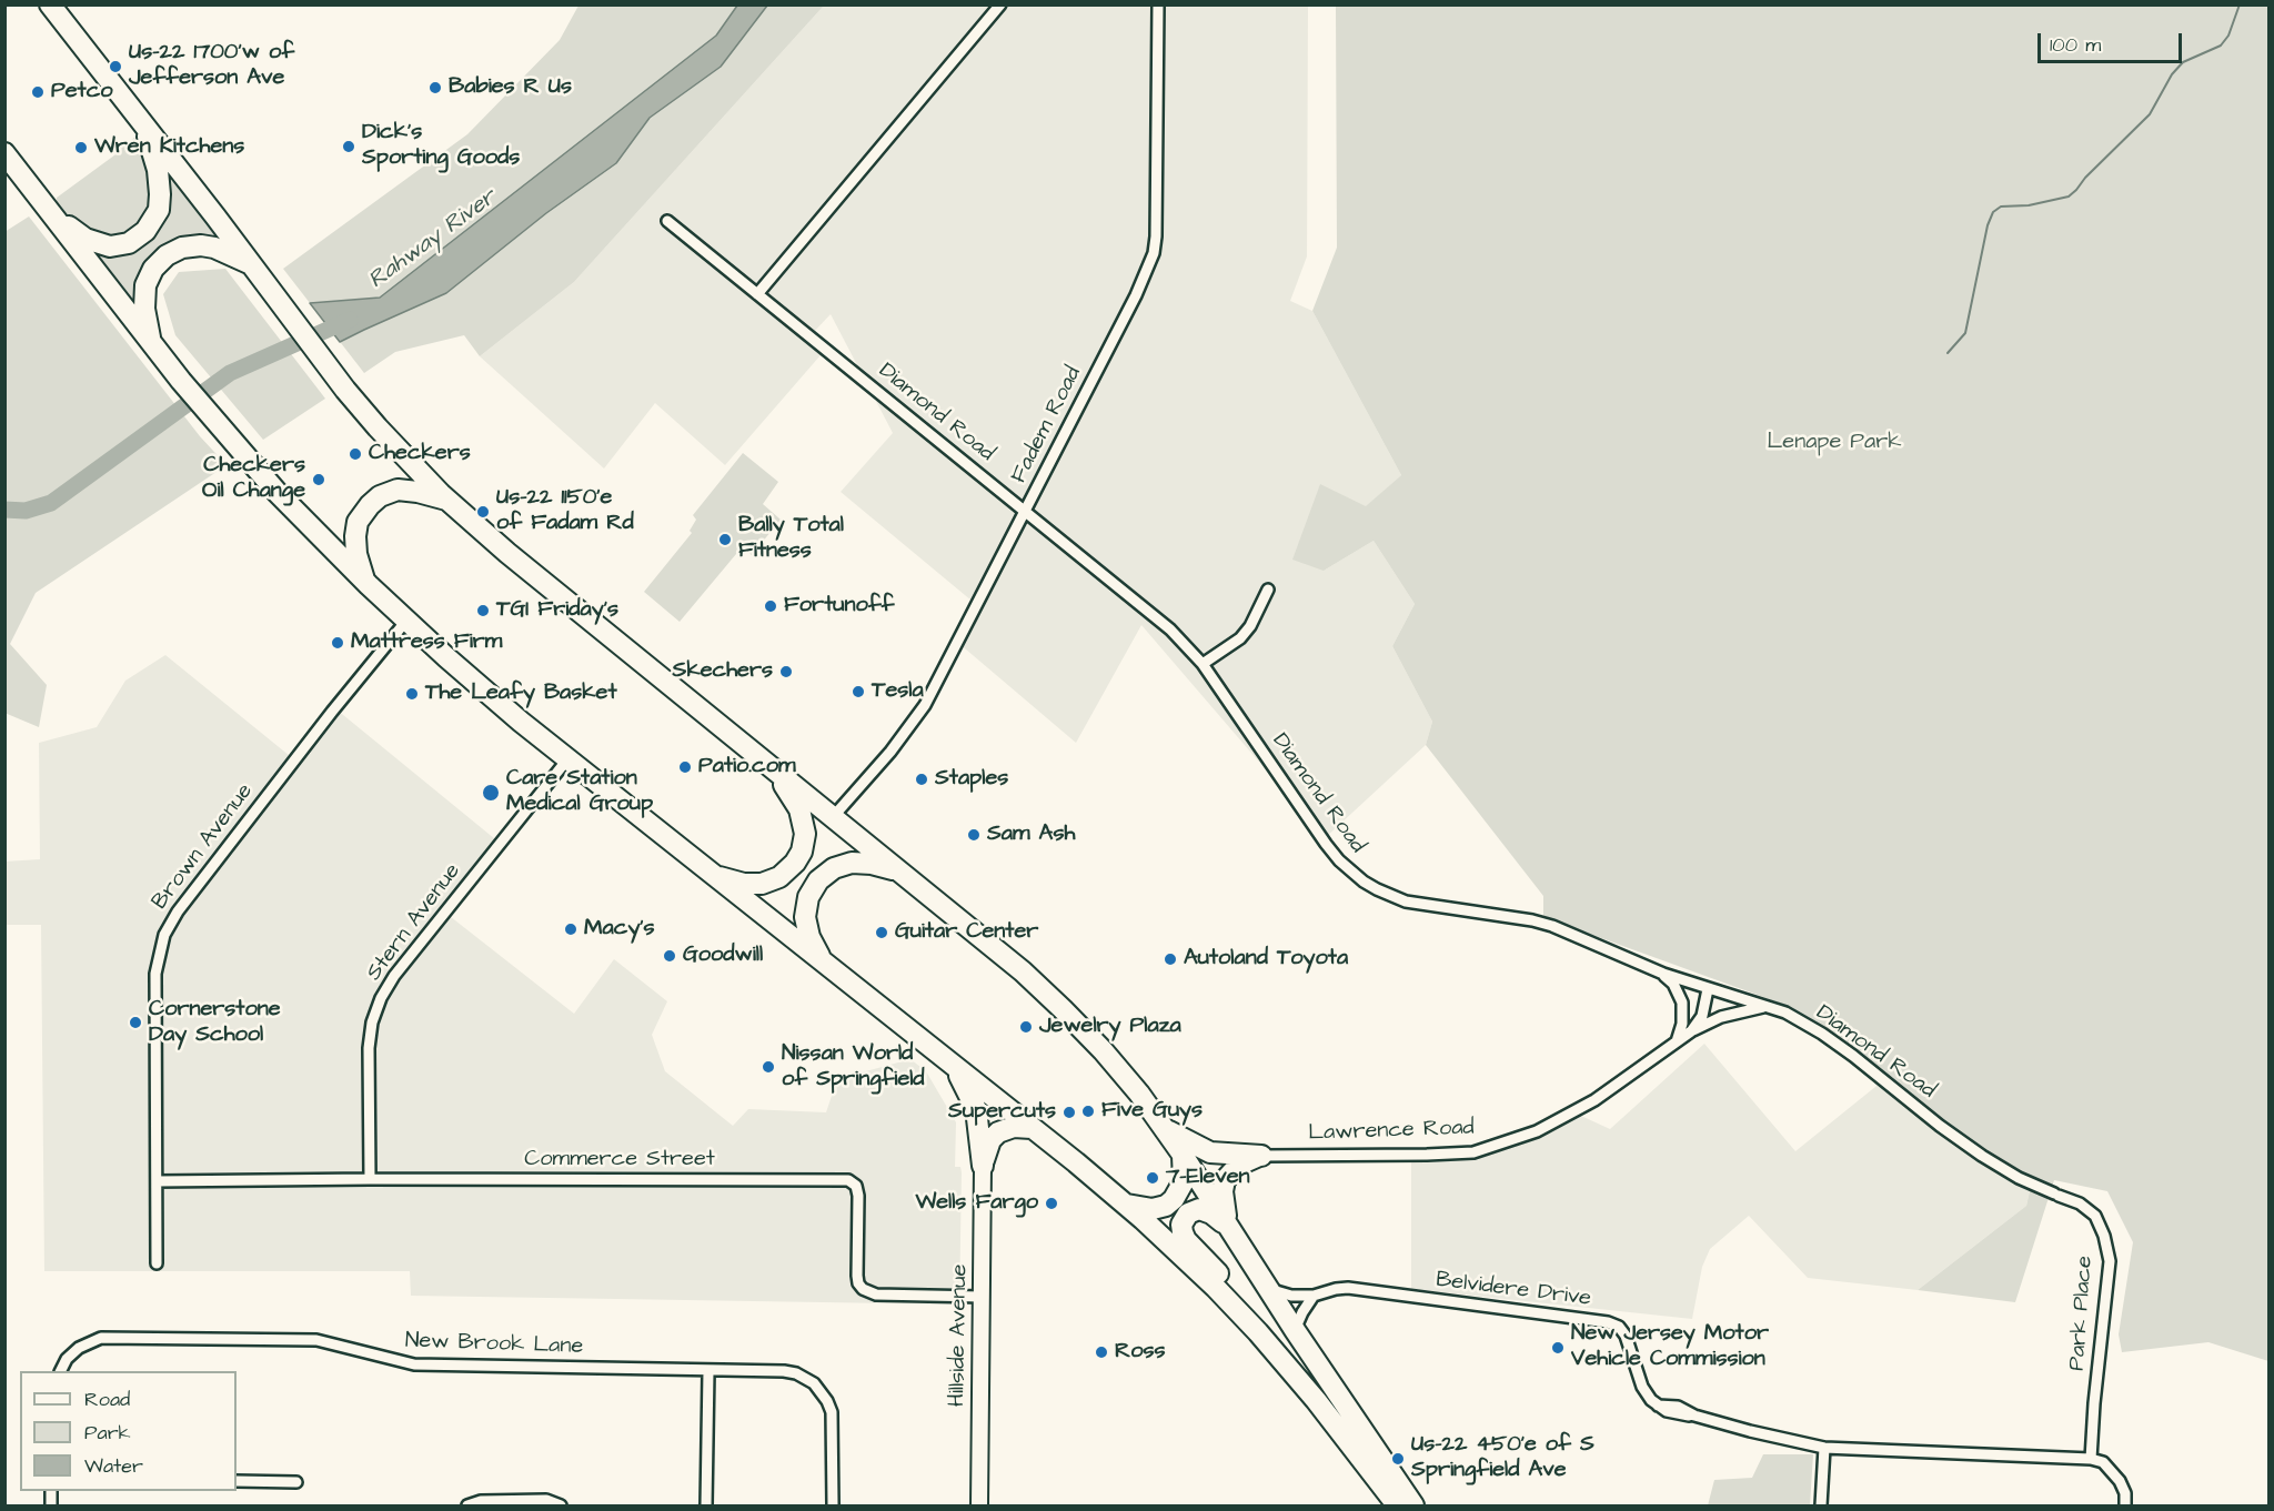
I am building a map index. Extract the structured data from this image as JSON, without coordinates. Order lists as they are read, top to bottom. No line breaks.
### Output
{"streets":{"street":["Diamond Road","Fadem Road","Brown Avenue","Stern Avenue","Lawrence Road","Commerce Street","Belvidere Drive","Park Place","Hillside Avenue","New Brook Lane"]},"crossings":[["Diamond Road","Fadem Road"],["Diamond Road","Lawrence Road"],["Diamond Road","Park Place"],["Brown Avenue","Commerce Street"],["Stern Avenue","Commerce Street"],["Commerce Street","Hillside Avenue"]],"water":["Rahway River"],"parks":["Lenape Park"],"places":["Us-22 1700'w of Jefferson Ave","Babies R Us","Petco","Dick's Sporting Goods","Wren Kitchens","Checkers","Checkers Oil Change","Us-22 1150'e of Fadam Rd","Bally Total Fitness","Fortunoff","TGI Friday's","Mattress Firm","Skechers","Tesla","The Leafy Basket","Patio.com","Staples","Care Station Medical Group","Sam Ash","Macy's","Guitar Center","Goodwill","Autoland Toyota","Cornerstone Day School","Jewelry Plaza","Nissan World of Springfield","Five Guys","Supercuts","7-Eleven","Wells Fargo","New Jersey Motor Vehicle Commission","Ross","Us-22 450'e of S Springfield Ave"],"legend":["Road","Park","Water"],"scale_bar":"100 m"}
